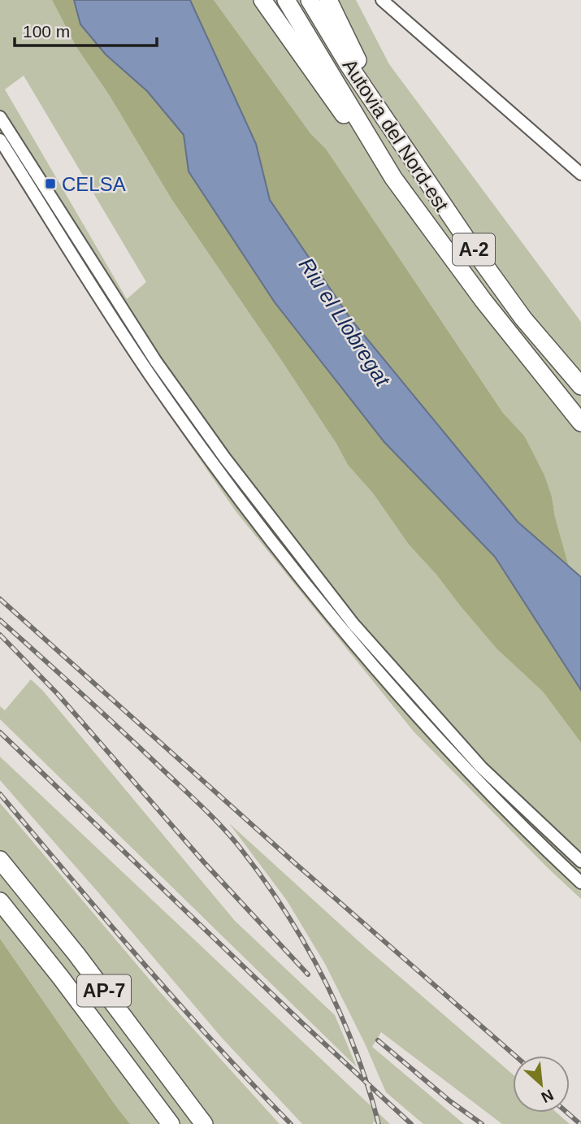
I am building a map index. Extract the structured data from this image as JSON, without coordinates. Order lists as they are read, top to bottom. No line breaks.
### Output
{"streets":{"highway":["Autovia del Nord-est","A-2","AP-7"]},"water":["Riu el Llobregat"],"places":{"transit":["CELSA"]},"scale_bar":"100 m","north":"bottom right"}
